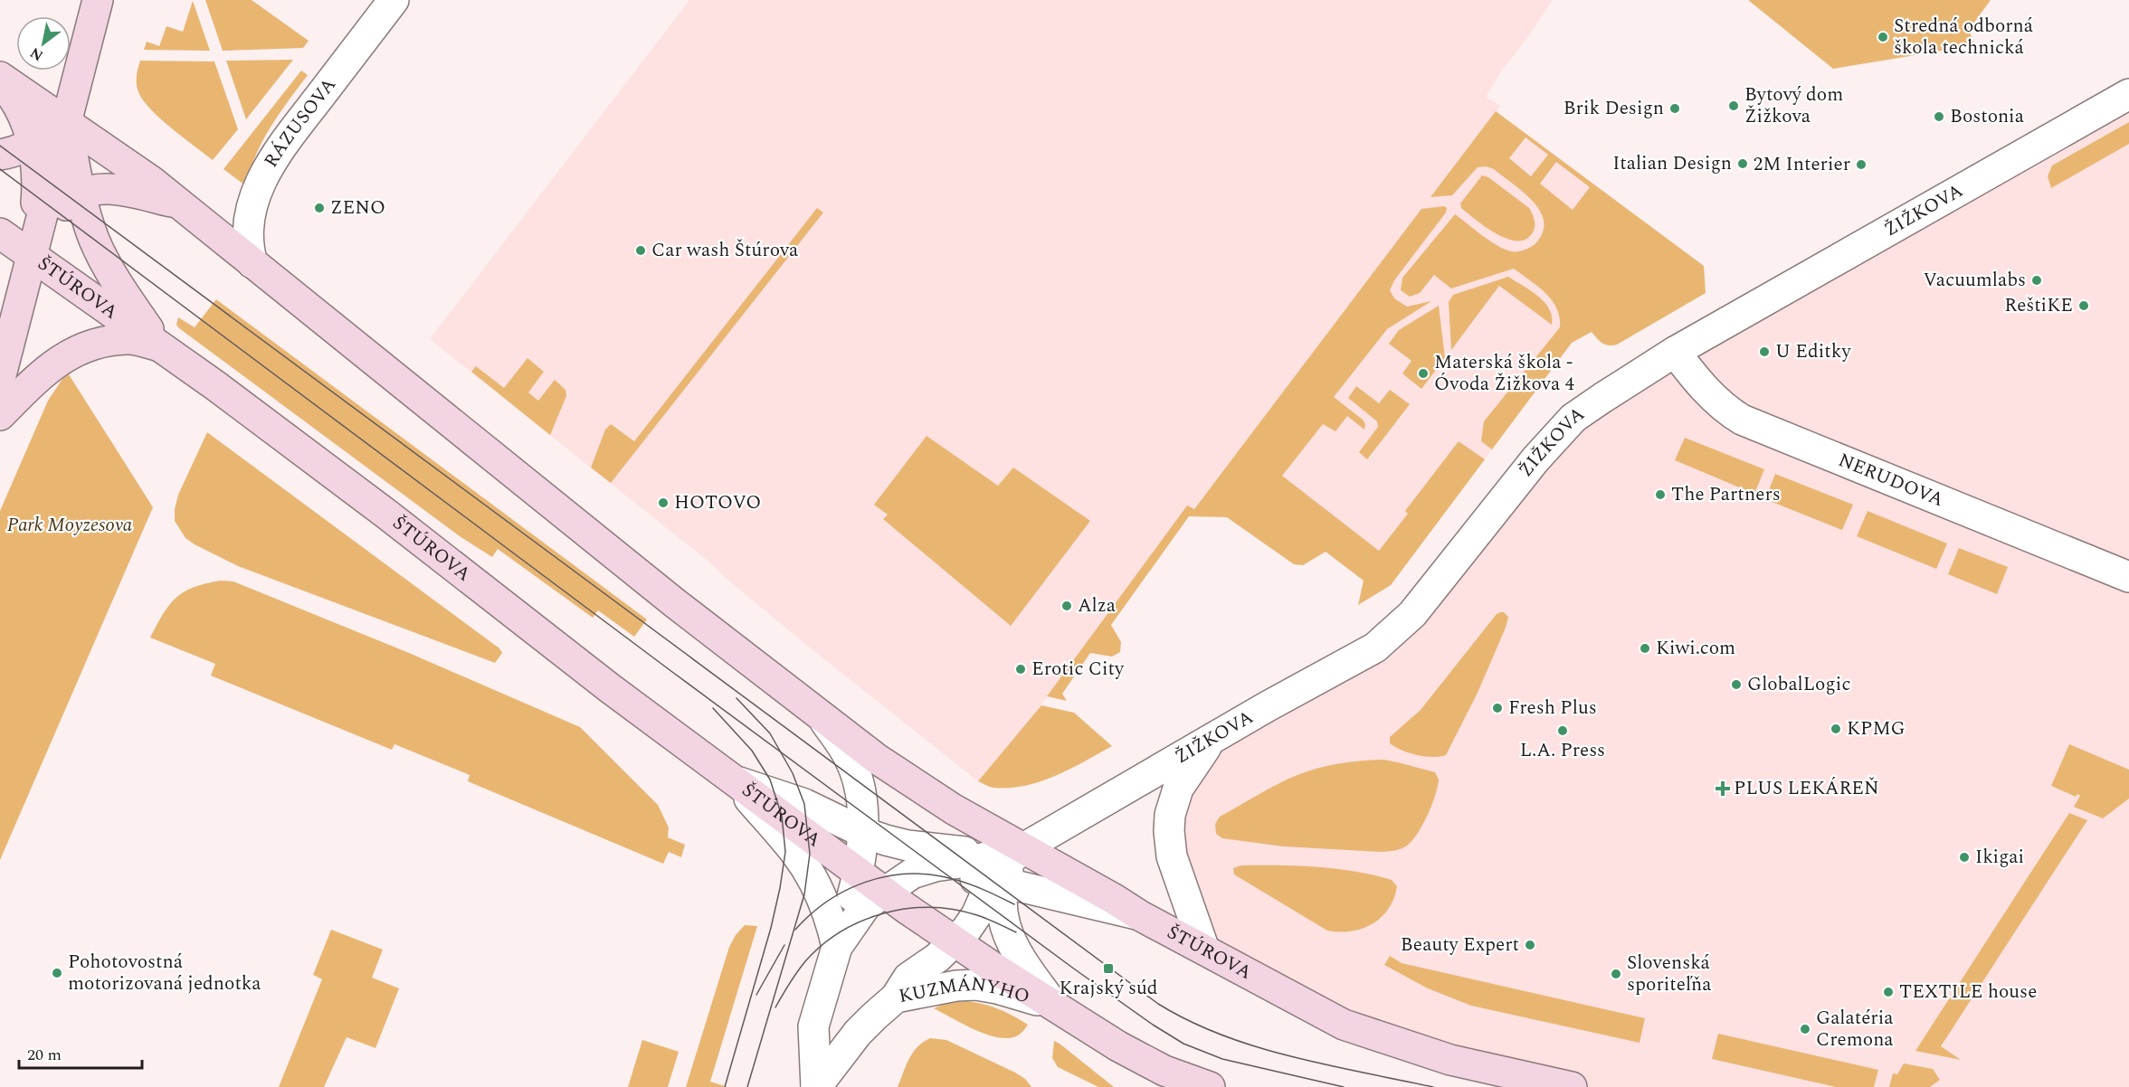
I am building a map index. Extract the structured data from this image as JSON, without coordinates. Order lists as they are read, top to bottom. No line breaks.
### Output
{"streets":{"street":["RÁZUSOVA","ŽIŽKOVA","ŠTÚROVA","NERUDOVA","KUZMÁNYHO"]},"crossings":[["RÁZUSOVA","ŠTÚROVA"],["ŽIŽKOVA","ŠTÚROVA"],["ŽIŽKOVA","NERUDOVA"],["ŠTÚROVA","KUZMÁNYHO"]],"parks":["Park Moyzesova"],"places":{"other":["Stredná odborná škola technická","Bytový dom Žižkova","Brik Design","Bostonia","Italian Design","2M Interier","ZENO","Car wash Štúrova","Vacuumlabs","ReštiKE","U Editky","Materská škola - Óvoda Žižkova 4","The Partners","HOTOVO","Alza","Kiwi.com","Erotic City","GlobalLogic","Fresh Plus","KPMG","L.A. Press","Ikigai","Beauty Expert","Pohotovostná motorizovaná jednotka","Slovenská sporiteľňa","TEXTILE house","Galatéria Cremona"],"health":["PLUS LEKÁREŇ"],"transit":["Krajský súd"]},"scale_bar":"20 m","north":"bottom left"}
